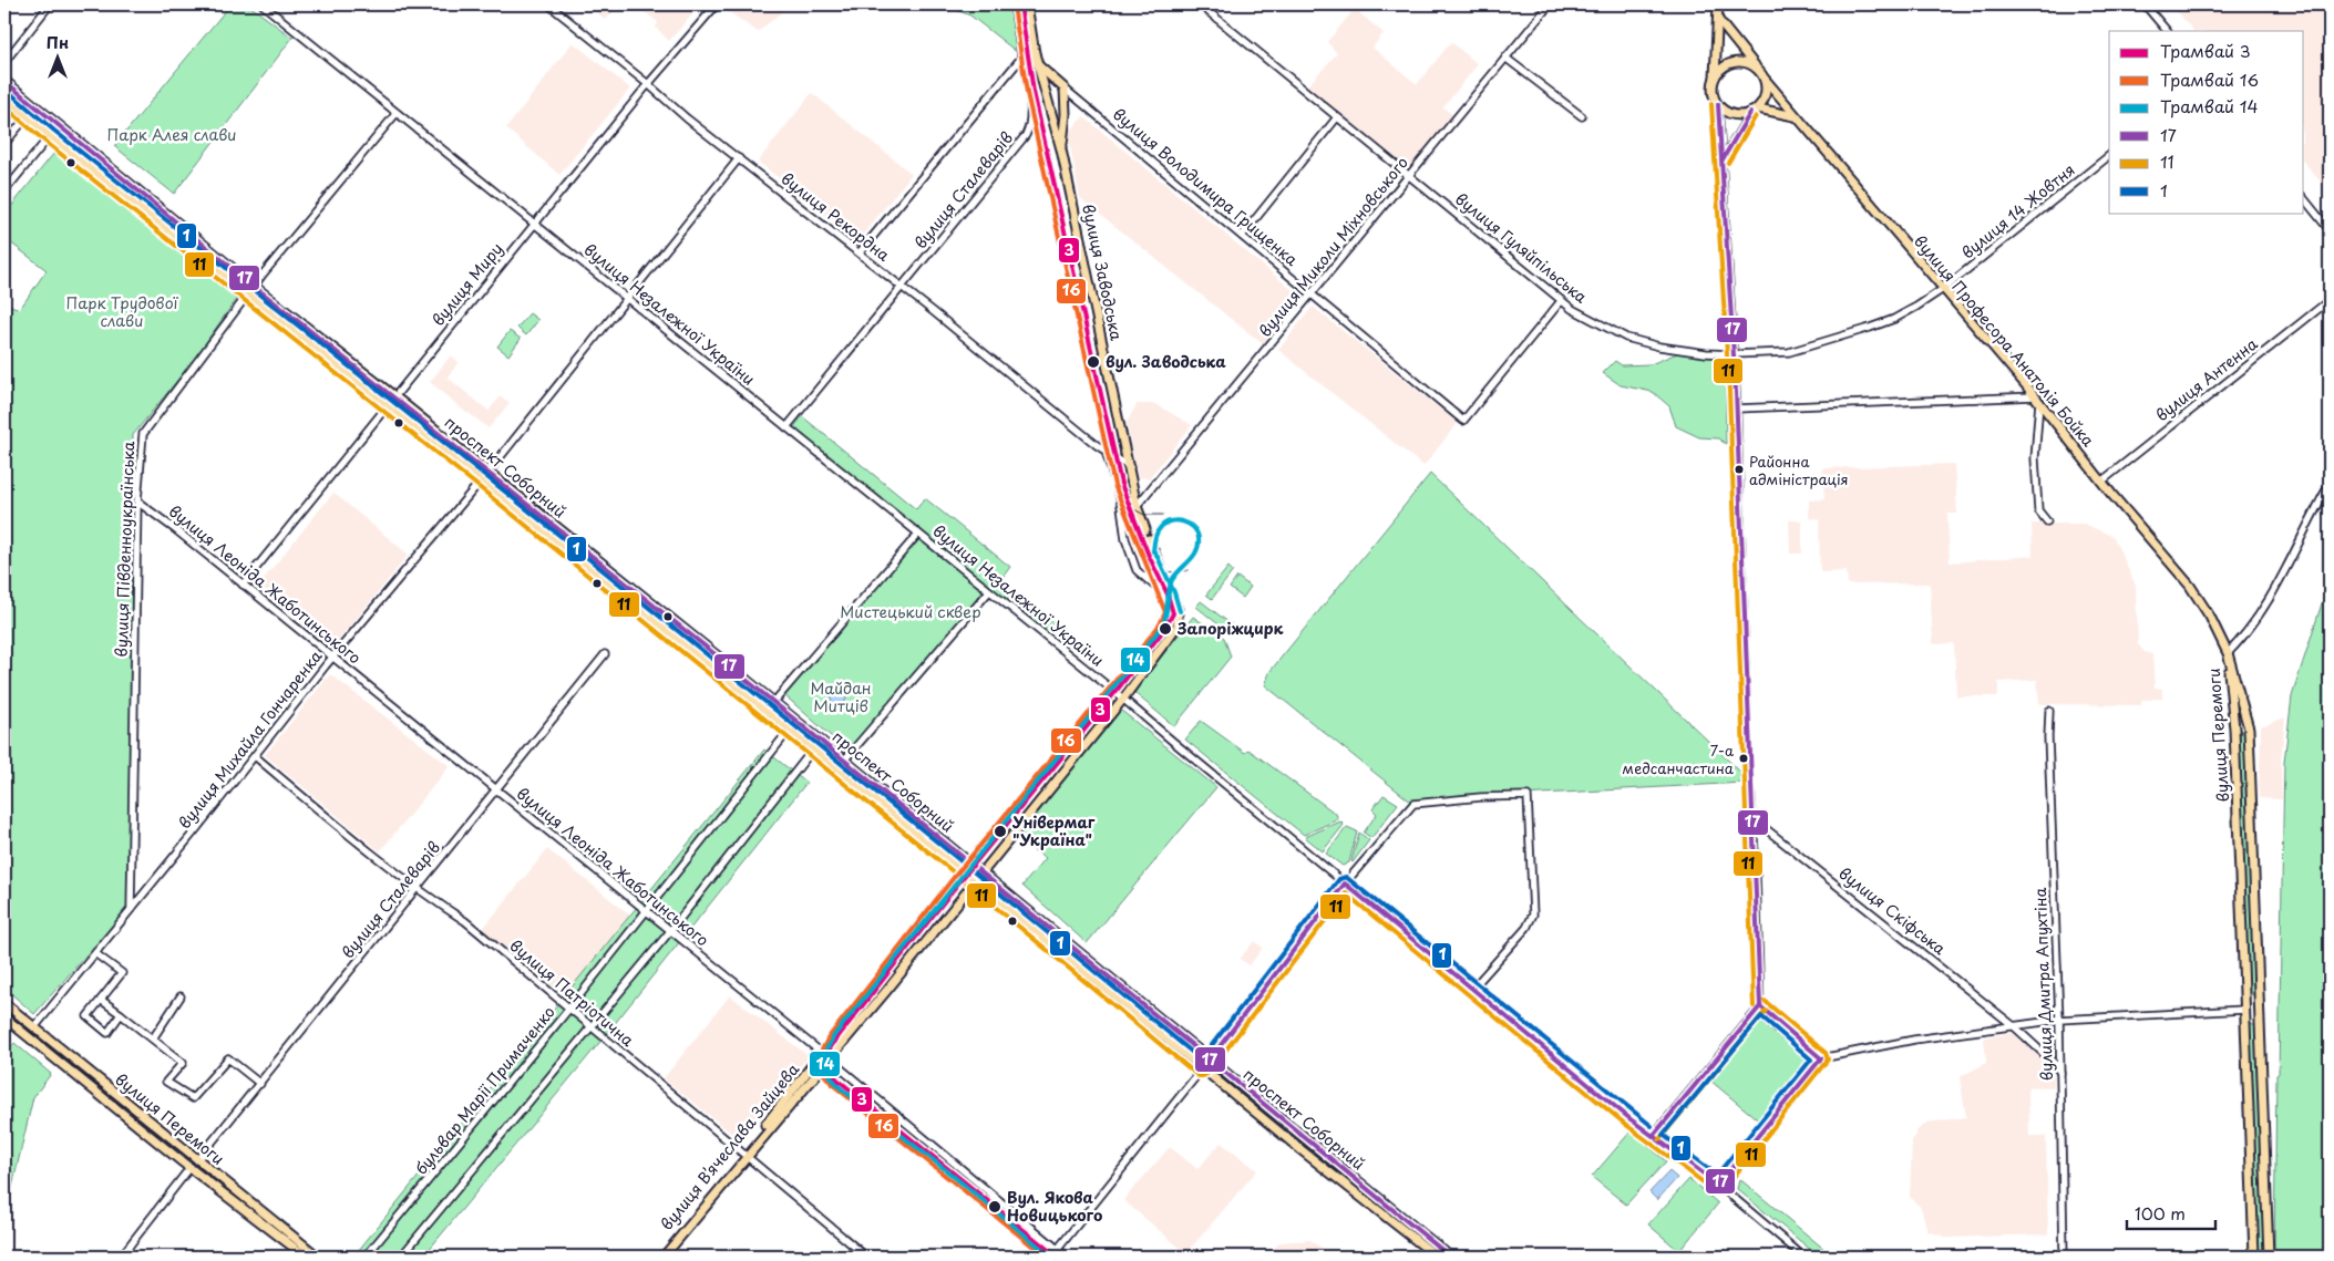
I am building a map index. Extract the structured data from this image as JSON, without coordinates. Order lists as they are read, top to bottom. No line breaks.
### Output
{"streets":{"main road":["вулиця Заводська","вулиця Професора Анатолія Бойка","проспект Соборний","вулиця Перемоги","вулиця Вʼячеслава Зайцева"],"street":["вулиця Володимира Грищенка","вулиця Сталеварів","вулиця 14 Жовтня","вулиця Рекордна","вулиця Миколи Міхновського","вулиця Гуляйпільська","вулиця Миру","вулиця Незалежної України","вулиця Антенна","вулиця Південноукраїнська","вулиця Леоніда Жаботинського","вулиця Михайла Гончаренка","вулиця Скіфська","вулиця Дмитра Апухтіна","вулиця Патріотична","бульвар Марії Примаченко"]},"crossings":[["вулиця Володимира Грищенка","вулиця Миколи Міхновського"],["вулиця Володимира Грищенка","вулиця Гуляйпільська"],["вулиця Володимира Грищенка","вулиця Заводська"],["вулиця Сталеварів","вулиця Рекордна"],["вулиця Сталеварів","вулиця Незалежної України"],["вулиця Сталеварів","вулиця Леоніда Жаботинського"],["вулиця Сталеварів","вулиця Перемоги"],["вулиця Сталеварів","вулиця Патріотична"],["вулиця 14 Жовтня","вулиця Гуляйпільська"],["вулиця 14 Жовтня","вулиця Професора Анатолія Бойка"],["вулиця Рекордна","вулиця Заводська"],["вулиця Рекордна","вулиця Миру"],["вулиця Рекордна","вулиця Михайла Гончаренка"],["вулиця Миколи Міхновського","вулиця Гуляйпільська"],["вулиця Миколи Міхновського","вулиця Заводська"],["вулиця Гуляйпільська","вулиця Професора Анатолія Бойка"],["вулиця Миру","вулиця Незалежної України"],["вулиця Миру","проспект Соборний"],["вулиця Миру","вулиця Леоніда Жаботинського"],["вулиця Незалежної України","вулиця Південноукраїнська"],["вулиця Незалежної України","вулиця Михайла Гончаренка"],["вулиця Незалежної України","вулиця Вʼячеслава Зайцева"],["вулиця Професора Анатолія Бойка","вулиця Антенна"],["вулиця Професора Анатолія Бойка","вулиця Перемоги"],["проспект Соборний","вулиця Південноукраїнська"],["проспект Соборний","вулиця Михайла Гончаренка"],["проспект Соборний","бульвар Марії Примаченко"],["проспект Соборний","вулиця Вʼячеслава Зайцева"],["вулиця Південноукраїнська","вулиця Леоніда Жаботинського"],["вулиця Південноукраїнська","вулиця Михайла Гончаренка"],["вулиця Леоніда Жаботинського","вулиця Михайла Гончаренка"],["вулиця Леоніда Жаботинського","бульвар Марії Примаченко"],["вулиця Леоніда Жаботинського","вулиця Вʼячеслава Зайцева"],["вулиця Перемоги","вулиця Михайла Гончаренка"],["вулиця Михайла Гончаренка","вулиця Патріотична"],["вулиця Скіфська","вулиця Дмитра Апухтіна"],["вулиця Патріотична","бульвар Марії Примаченко"],["вулиця Патріотична","вулиця Вʼячеслава Зайцева"]],"parks":["Парк Алея слави","Парк Трудової слави","Мистецький сквер","Майдан Митців"],"places":["вул. Заводська","Районна адміністрація","Запоріжцирк","7-а медсанчастина","Універмаг \"Україна\"","Вул. Якова Новицького"],"lines":["tram line 3","tram line 16","transit line 17","transit line 1","transit line 11","tram line 14"],"legend":["Трамвай 3","Трамвай 16","Трамвай 14","17","11","1"],"scale_bar":"100 m","north":"top"}
